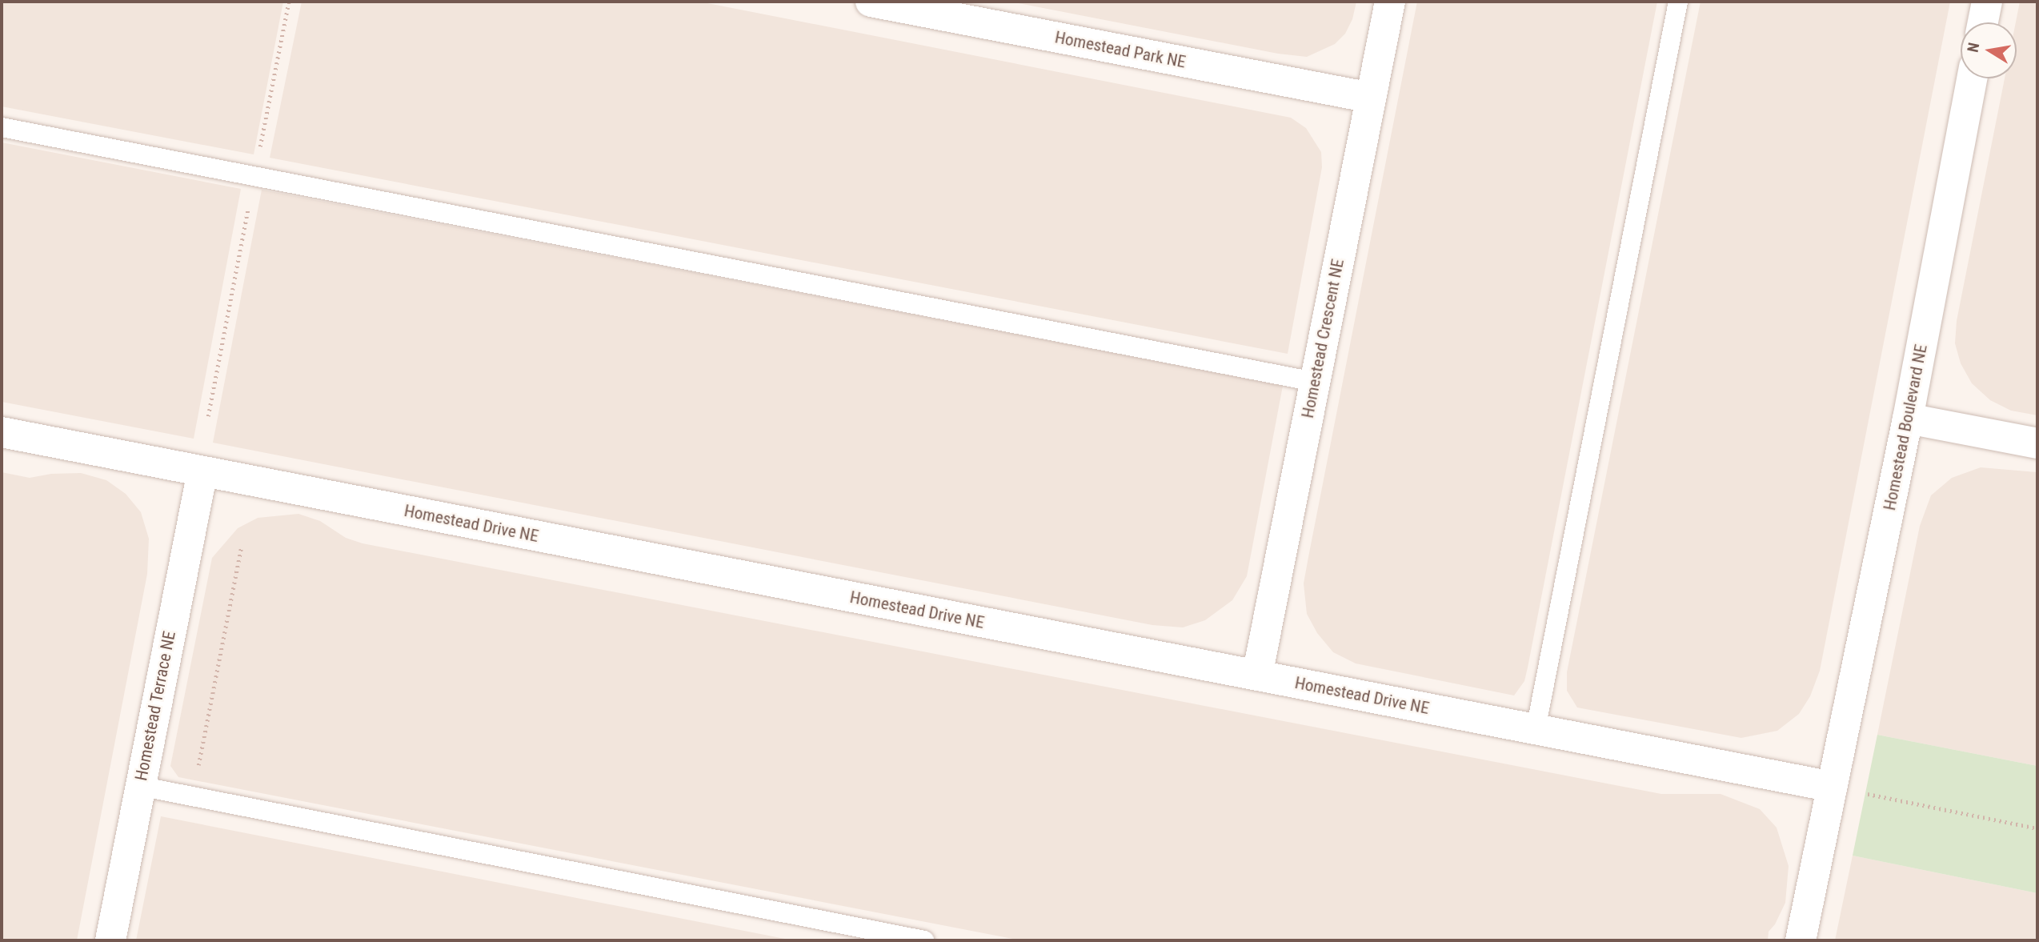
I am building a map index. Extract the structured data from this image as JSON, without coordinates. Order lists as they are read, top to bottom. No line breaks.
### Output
{"streets":{"street":["Homestead Park NE","Homestead Crescent NE","Homestead Boulevard NE","Homestead Drive NE","Homestead Terrace NE"]},"crossings":[["Homestead Park NE","Homestead Crescent NE"],["Homestead Crescent NE","Homestead Drive NE"],["Homestead Boulevard NE","Homestead Drive NE"],["Homestead Drive NE","Homestead Terrace NE"]],"north":"left"}
